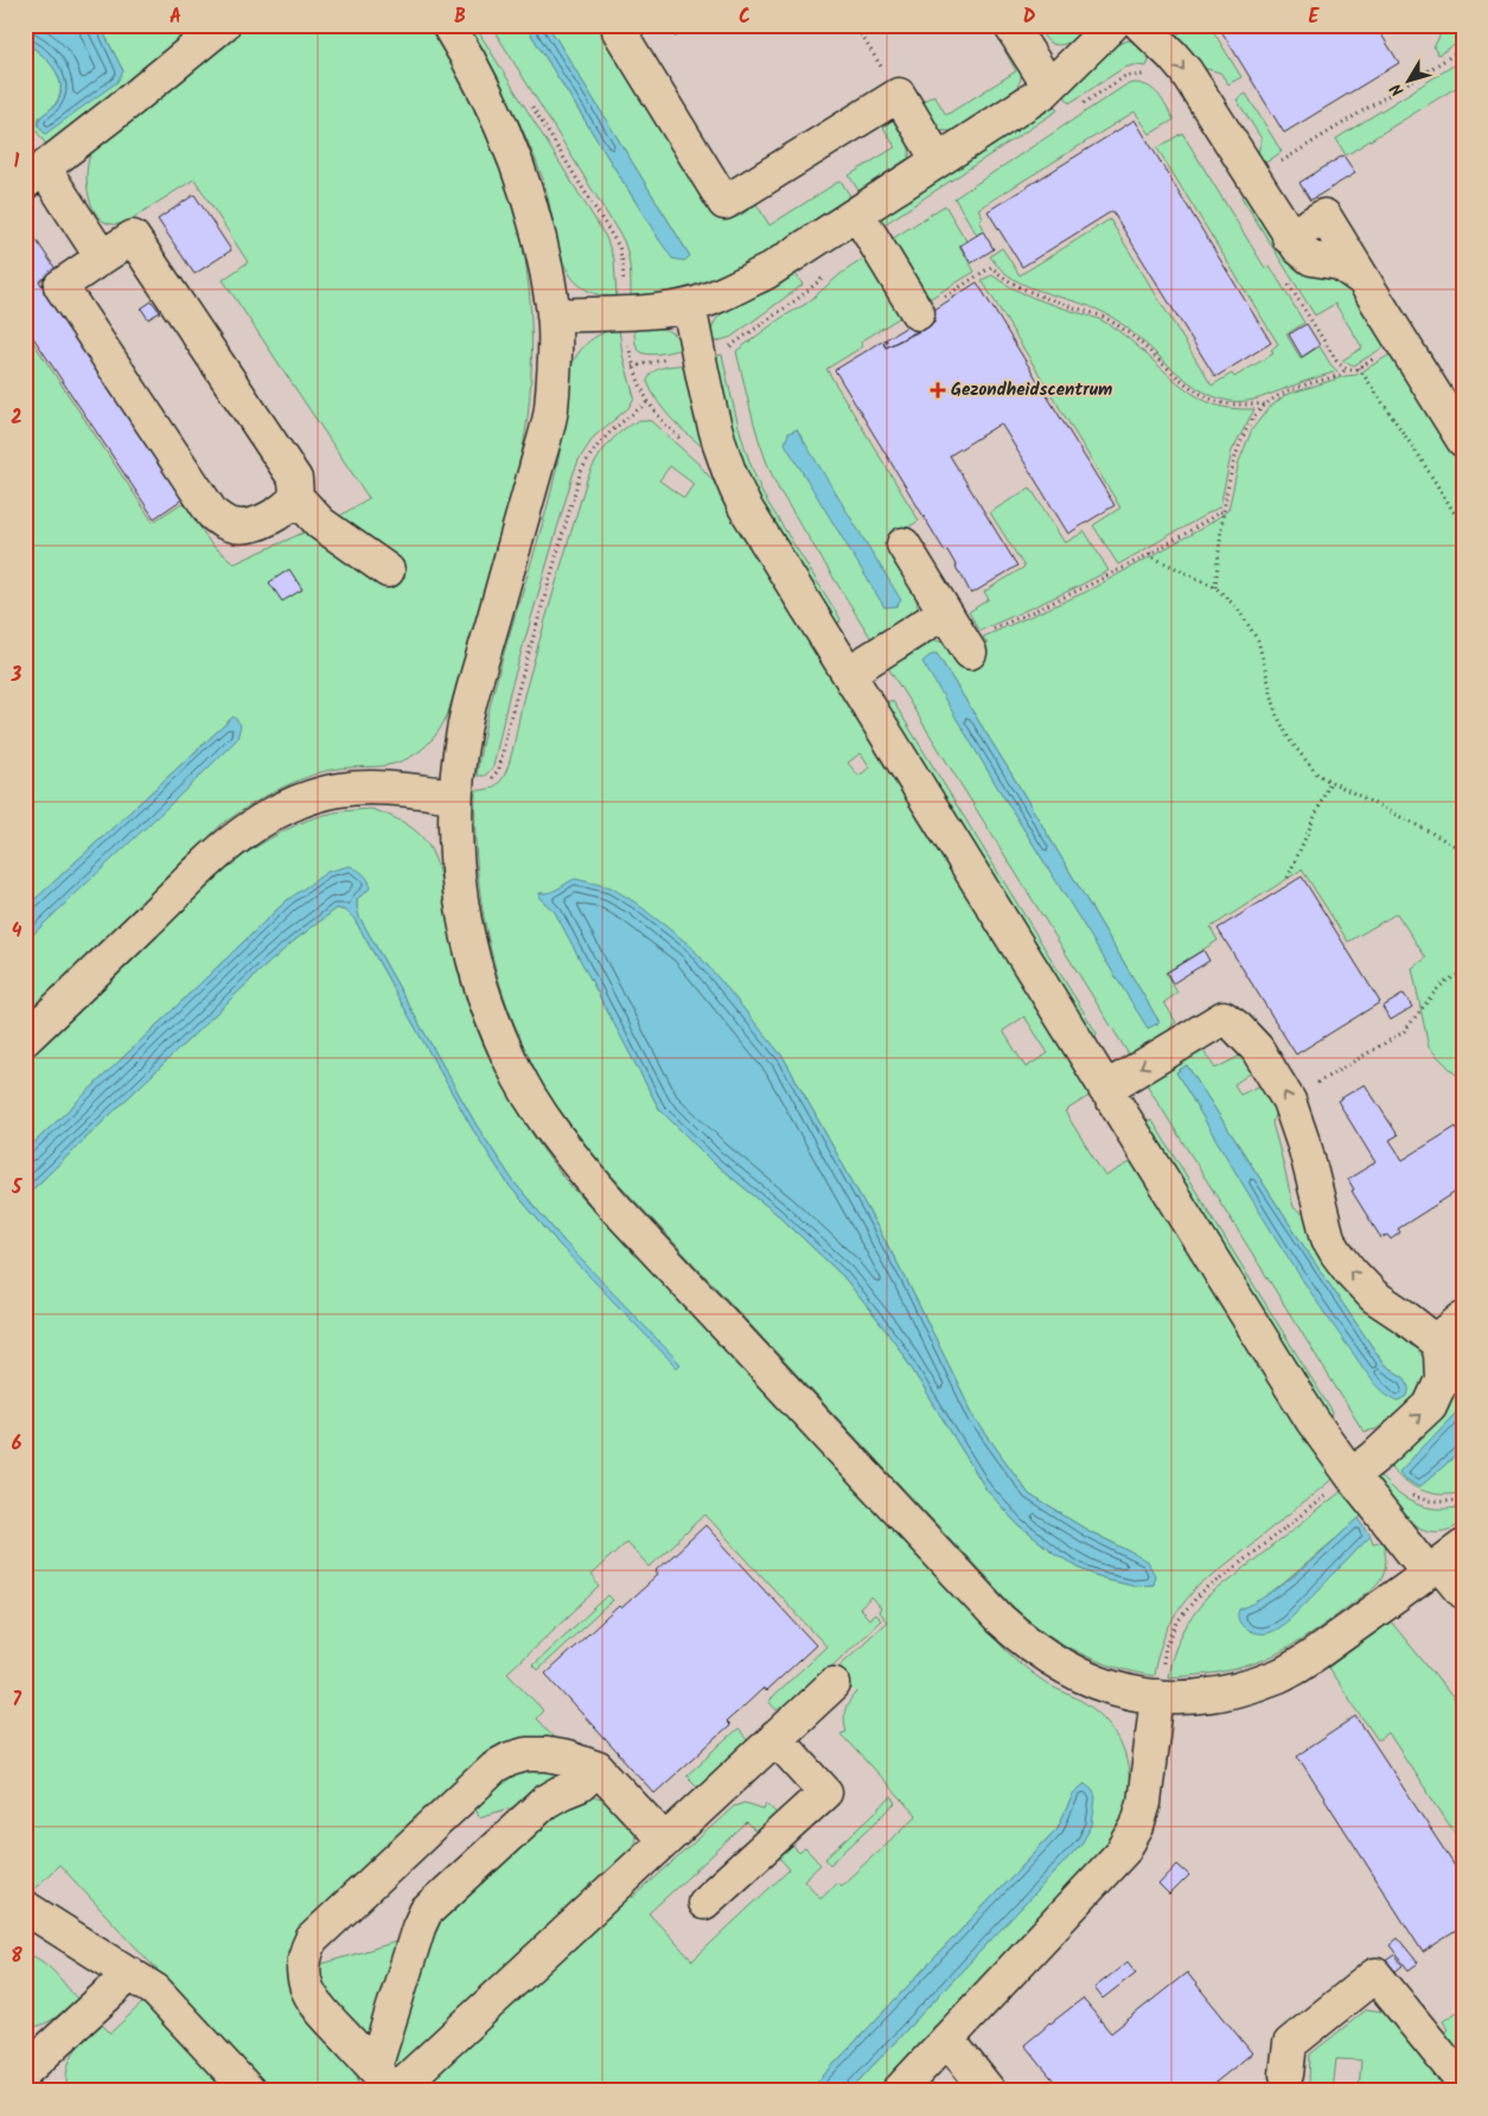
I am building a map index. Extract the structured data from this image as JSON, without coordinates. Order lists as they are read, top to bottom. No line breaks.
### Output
{"places":{"health":["Gezondheidscentrum"]},"north":"bottom left","grid":{"columns":["A","B","C","D","E"],"rows":["1","2","3","4","5","6","7","8"]}}
